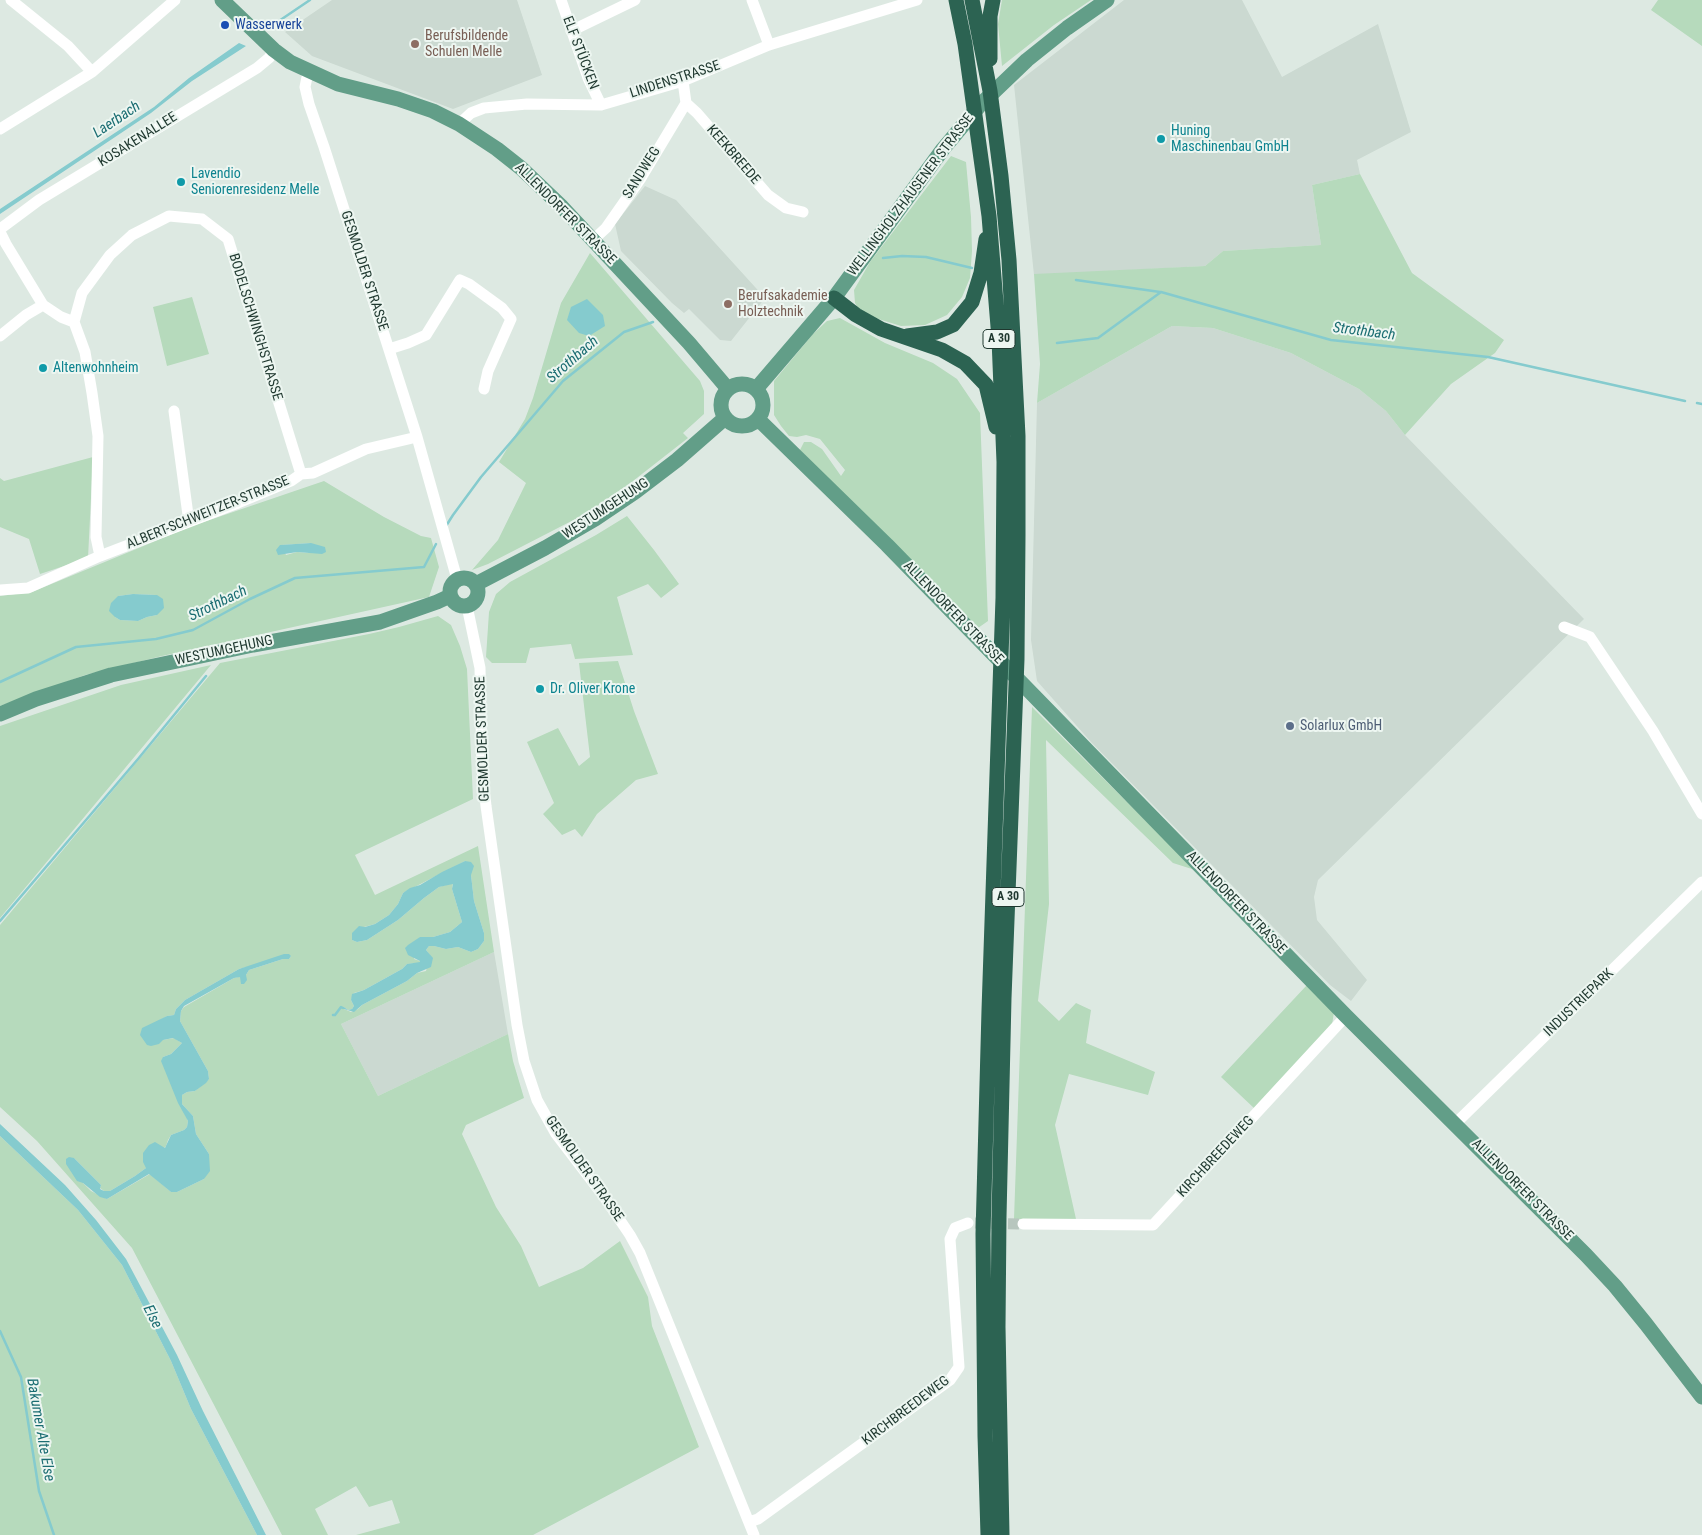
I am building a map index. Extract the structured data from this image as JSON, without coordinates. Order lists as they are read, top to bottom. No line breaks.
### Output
{"streets":{"highway":["A 30"],"main road":["WELLINGHOLZHAUSENER STRASSE","ALLENDORFER STRASSE","WESTUMGEHUNG"],"street":["ELF STÜCKEN","LINDENSTRASSE","KOSAKENALLEE","KEEKBREEDE","SANDWEG","GESMOLDER STRASSE","BODELSCHWINGHSTRASSE","ALBERT-SCHWEITZER-STRASSE","INDUSTRIEPARK","KIRCHBREEDEWEG"]},"crossings":[["ELF STÜCKEN","LINDENSTRASSE"],["LINDENSTRASSE","ALLENDORFER STRASSE"],["KEEKBREEDE","SANDWEG"],["SANDWEG","ALLENDORFER STRASSE"],["WELLINGHOLZHAUSENER STRASSE","ALLENDORFER STRASSE"],["WELLINGHOLZHAUSENER STRASSE","WESTUMGEHUNG"],["ALLENDORFER STRASSE","GESMOLDER STRASSE"],["ALLENDORFER STRASSE","WESTUMGEHUNG"],["ALLENDORFER STRASSE","INDUSTRIEPARK"],["ALLENDORFER STRASSE","KIRCHBREEDEWEG"],["GESMOLDER STRASSE","WESTUMGEHUNG"],["GESMOLDER STRASSE","ALBERT-SCHWEITZER-STRASSE"],["GESMOLDER STRASSE","KIRCHBREEDEWEG"],["BODELSCHWINGHSTRASSE","ALBERT-SCHWEITZER-STRASSE"]],"water":["Laerbach","Strothbach","Else","Bakumer Alte Else"],"places":["Wasserwerk","Berufsbildende Schulen Melle","Huning Maschinenbau GmbH","Lavendio Seniorenresidenz Melle","Berufsakademie Holztechnik","Altenwohnheim","Dr. Oliver Krone","Solarlux GmbH"]}
